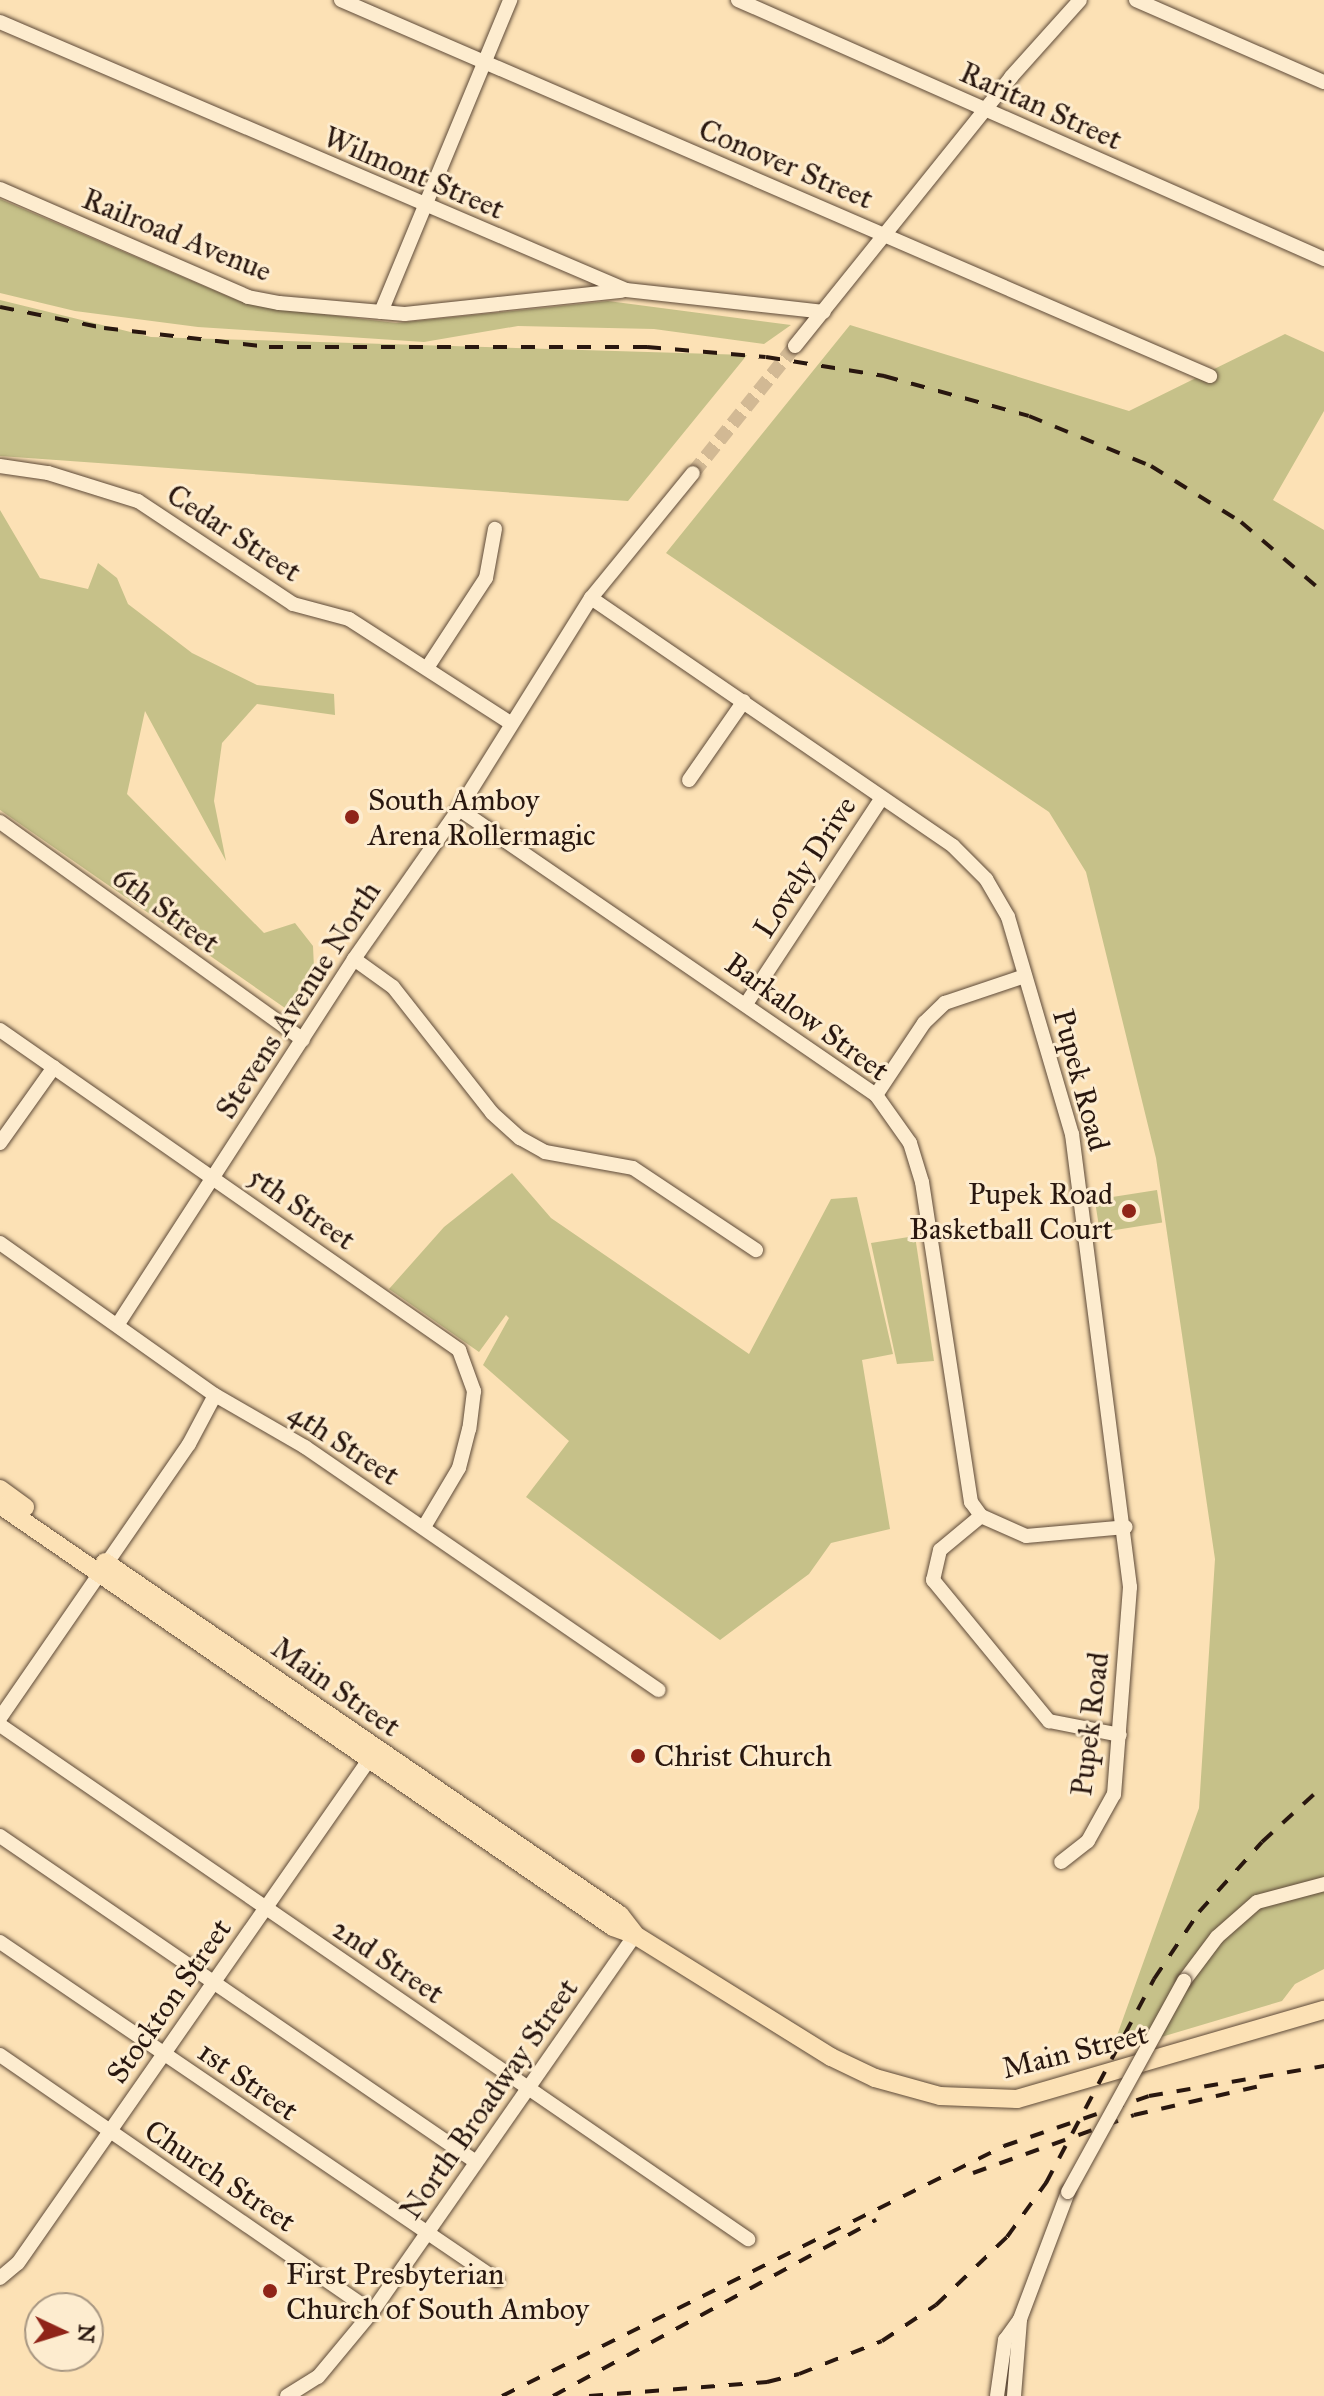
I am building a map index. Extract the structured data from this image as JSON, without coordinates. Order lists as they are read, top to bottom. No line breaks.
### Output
{"streets":{"main road":["Main Street"],"street":["Raritan Street","Conover Street","Wilmont Street","Railroad Avenue","Cedar Street","Lovely Drive","6th Street","Stevens Avenue North","Barkalow Street","Pupek Road","5th Street","4th Street","2nd Street","Stockton Street","1st Street","North Broadway Street","Church Street"]},"crossings":[["Wilmont Street","Railroad Avenue"],["Cedar Street","Stevens Avenue North"],["Lovely Drive","Barkalow Street"],["Lovely Drive","Pupek Road"],["6th Street","Stevens Avenue North"],["Stevens Avenue North","Barkalow Street"],["Stevens Avenue North","Pupek Road"],["Stevens Avenue North","5th Street"],["Stevens Avenue North","4th Street"],["5th Street","4th Street"],["Main Street","Stockton Street"],["Main Street","North Broadway Street"],["2nd Street","Stockton Street"],["2nd Street","North Broadway Street"],["Stockton Street","1st Street"],["Stockton Street","Church Street"],["1st Street","North Broadway Street"],["North Broadway Street","Church Street"]],"places":["South Amboy Arena Rollermagic","Pupek Road Basketball Court","Christ Church","First Presbyterian Church of South Amboy"],"north":"right"}
